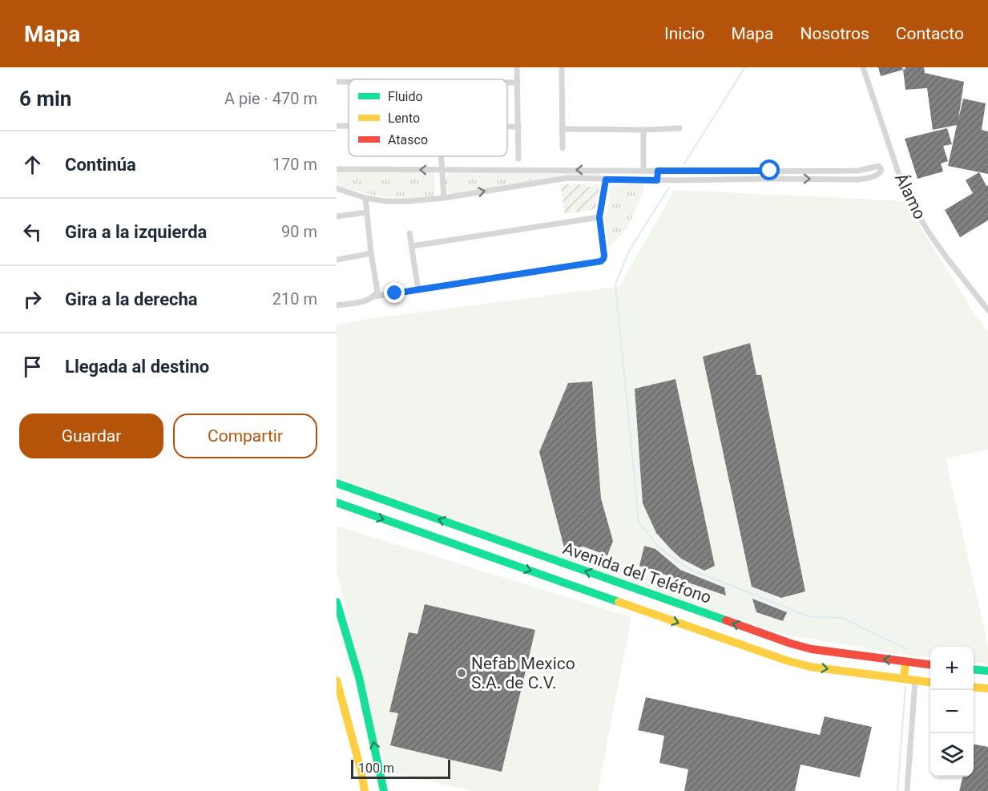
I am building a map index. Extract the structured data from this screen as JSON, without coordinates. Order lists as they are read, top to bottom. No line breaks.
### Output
{"streets":{"main road":["Avenida del Teléfono"],"street":["Álamo"]},"places":["Nefab Mexico S.A. de C.V."],"legend":["Fluido","Lento","Atasco"],"scale_bar":"100 m","page":{"header":"Mapa","nav":["Inicio","Mapa","Nosotros","Contacto"],"heading":["6 min","A pie · 470 m"],"list":[["Continúa","170 m"],["Gira a la izquierda","90 m"],["Gira a la derecha","210 m"],"Llegada al destino"],"buttons":["Guardar","Compartir"],"map_buttons":["+","−"],"scale":"100 m"}}
